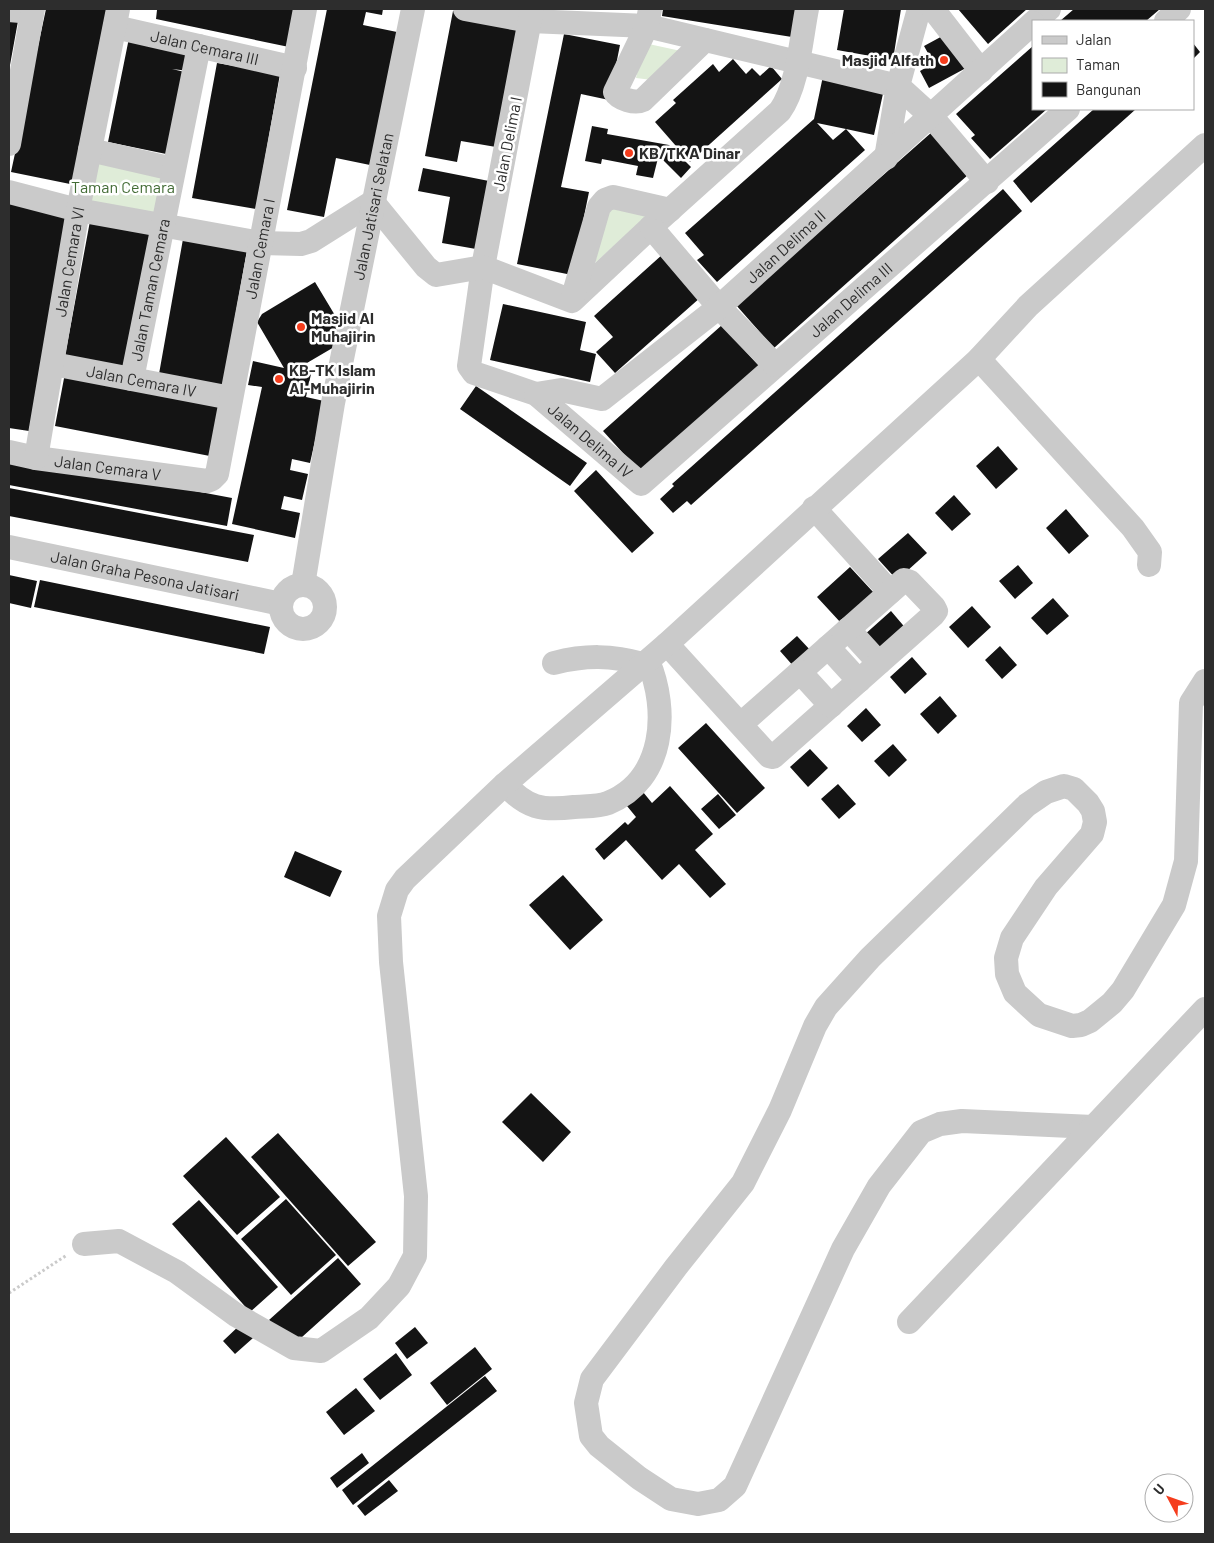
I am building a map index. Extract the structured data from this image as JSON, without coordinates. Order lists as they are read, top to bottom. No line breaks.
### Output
{"streets":{"street":["Jalan Cemara III","Jalan Delima I","Jalan Jatisari Selatan","Jalan Delima II","Jalan Cemara I","Jalan Cemara VI","Jalan Taman Cemara","Jalan Delima III","Jalan Cemara IV","Jalan Delima IV","Jalan Cemara V","Jalan Graha Pesona Jatisari"]},"crossings":[["Jalan Cemara III","Jalan Cemara I"],["Jalan Cemara III","Jalan Cemara VI"],["Jalan Cemara III","Jalan Taman Cemara"],["Jalan Delima I","Jalan Delima IV"],["Jalan Jatisari Selatan","Jalan Graha Pesona Jatisari"],["Jalan Delima II","Jalan Delima IV"],["Jalan Cemara I","Jalan Cemara IV"],["Jalan Cemara I","Jalan Cemara V"],["Jalan Cemara VI","Jalan Cemara IV"],["Jalan Cemara VI","Jalan Cemara V"],["Jalan Taman Cemara","Jalan Cemara IV"],["Jalan Delima III","Jalan Delima IV"]],"parks":["Taman Cemara"],"places":["Masjid Alfath","KB/TK A Dinar","Masjid Al Muhajirin","KB-TK Islam Al-Muhajirin"],"legend":["Jalan","Taman","Bangunan"],"north":"top left"}
